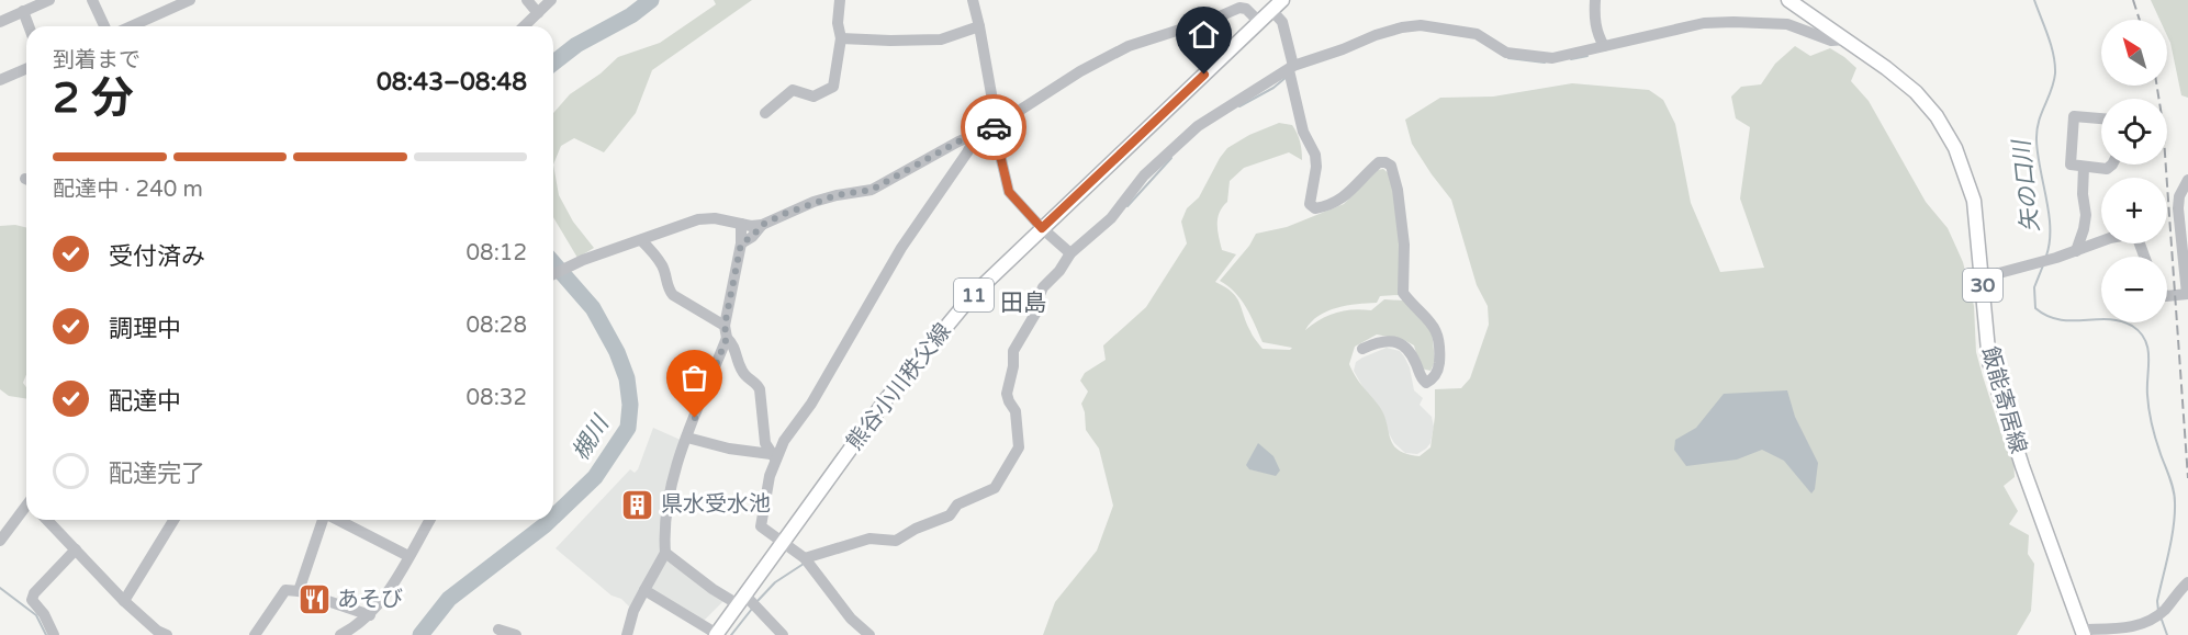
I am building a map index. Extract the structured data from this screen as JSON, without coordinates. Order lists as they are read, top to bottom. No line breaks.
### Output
{"streets":{"main road":["30","11","熊谷小川秩父線","飯能寄居線"]},"districts":["田島"],"water":["矢の口川","槻川"],"places":{"building":["県水受水池"],"restaurant":["あそび"]},"north":"top left","page":{"map_buttons":["+","−"],"heading":["2 分","到着まで","08:43–08:48"],"bar":"配達中 · 240 m","list":[["受付済み","08:12"],["調理中","08:28"],["配達中","08:32"],"配達完了"]}}
